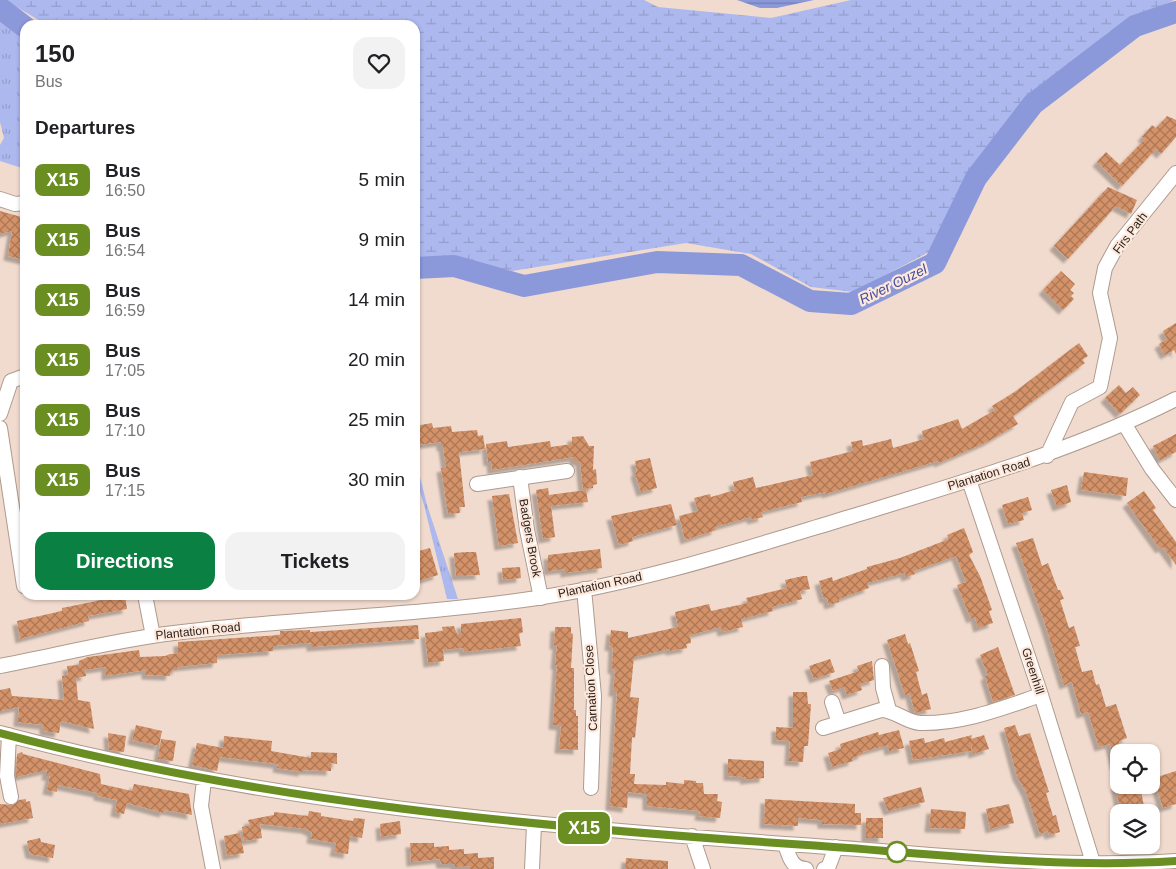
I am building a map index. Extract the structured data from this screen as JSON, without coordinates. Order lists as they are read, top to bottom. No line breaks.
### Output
{"streets":{"street":["Firs Path","Plantation Road","Badgers Brook","Greenhill","Carnation Close"]},"crossings":[["Firs Path","Plantation Road"],["Plantation Road","Badgers Brook"],["Plantation Road","Greenhill"],["Plantation Road","Carnation Close"]],"water":["River Ouzel"],"lines":["bus line X15"],"page":{"on_map":"X15","heading":[["150","Bus"],"Departures"],"list":[{"mark":"X15","name":"Bus","note":"16:50","value":"5 min"},{"mark":"X15","name":"Bus","note":"16:54","value":"9 min"},{"mark":"X15","name":"Bus","note":"16:59","value":"14 min"},{"mark":"X15","name":"Bus","note":"17:05","value":"20 min"},{"mark":"X15","name":"Bus","note":"17:10","value":"25 min"},{"mark":"X15","name":"Bus","note":"17:15","value":"30 min"}],"buttons":["Directions","Tickets"]}}
